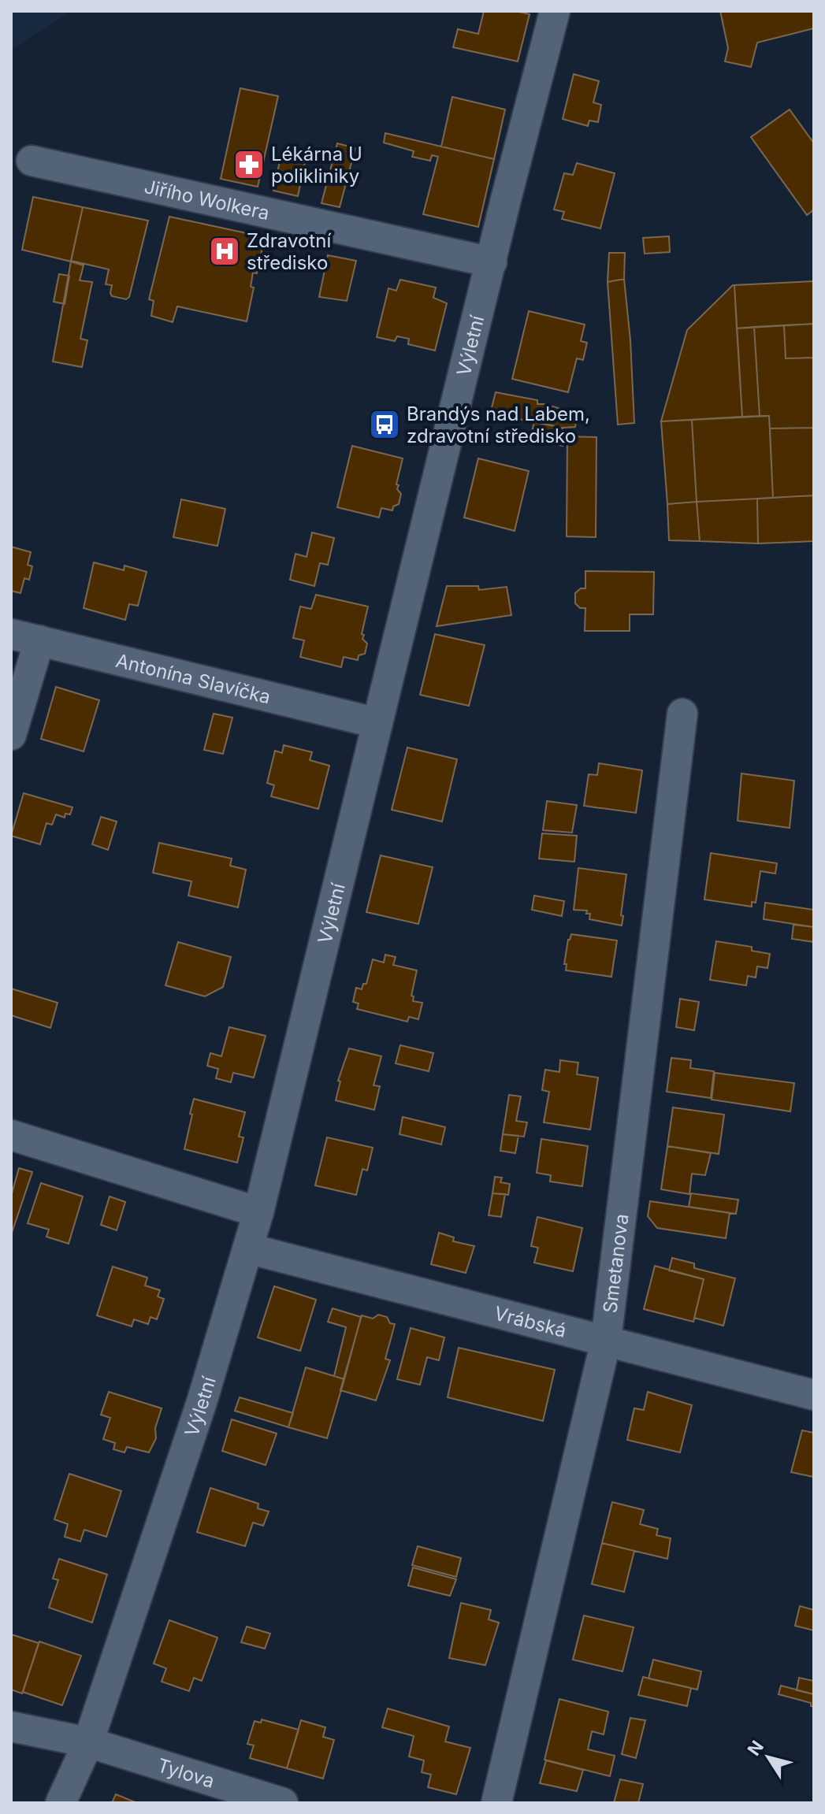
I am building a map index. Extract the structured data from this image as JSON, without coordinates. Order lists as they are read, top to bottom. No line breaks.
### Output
{"streets":{"street":["Jiřího Wolkera","Výletní","Antonína Slavíčka","Smetanova","Vrábská","Tylova"]},"crossings":[["Jiřího Wolkera","Výletní"],["Výletní","Antonína Slavíčka"],["Výletní","Vrábská"],["Výletní","Tylova"],["Smetanova","Vrábská"]],"places":{"pharmacy":["Lékárna U polikliniky"],"hospital":["Zdravotní středisko"],"bus stop":["Brandýs nad Labem, zdravotní středisko"]},"north":"top left"}
